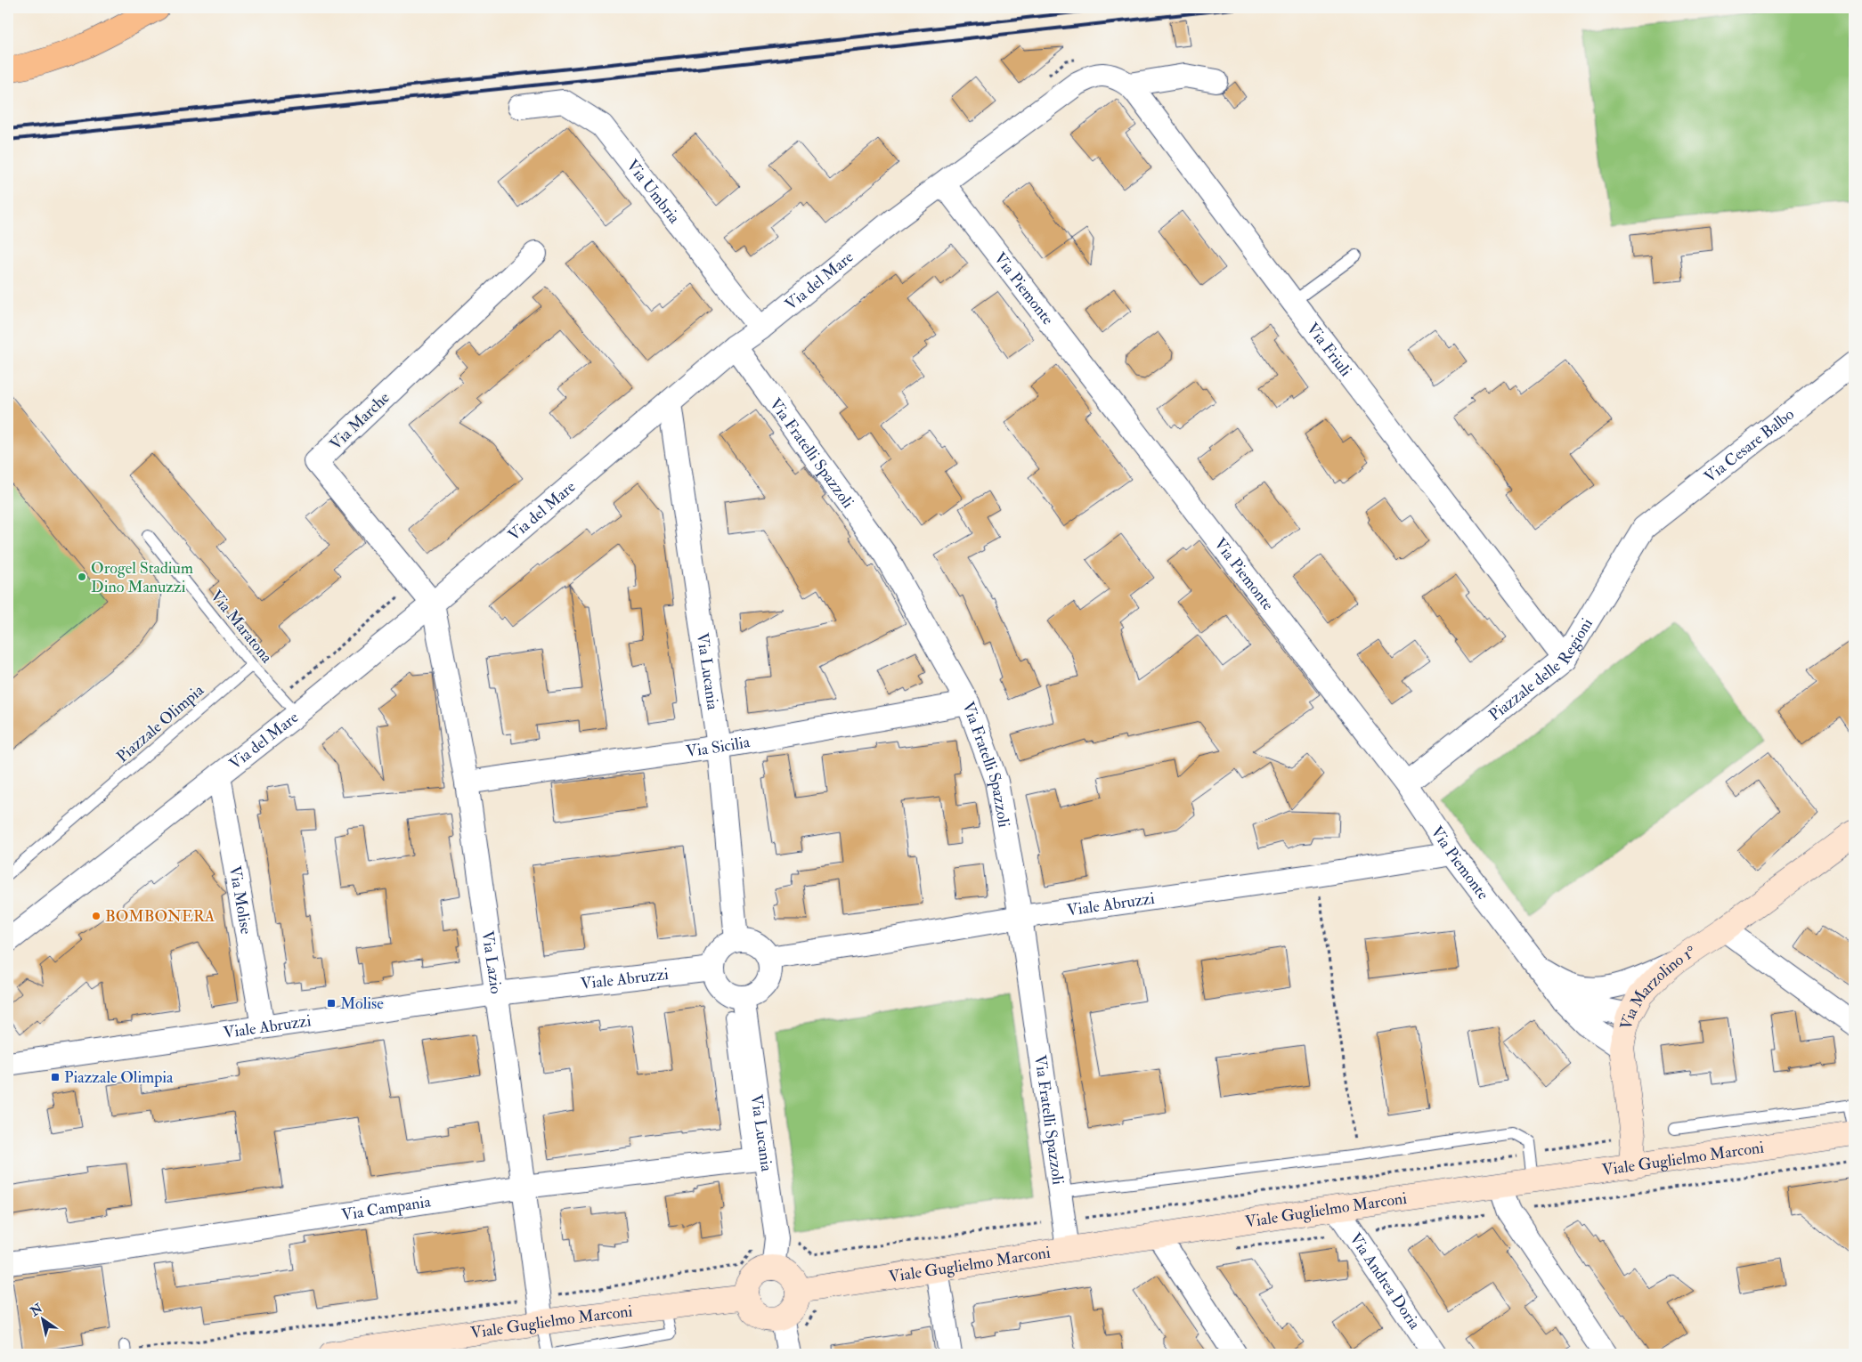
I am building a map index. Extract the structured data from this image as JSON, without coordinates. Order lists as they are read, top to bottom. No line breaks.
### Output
{"streets":{"main road":["Via Marzolino 1°","Viale Guglielmo Marconi"],"street":["Via Umbria","Via del Mare","Via Piemonte","Via Friuli","Via Marche","Via Cesare Balbo","Via Fratelli Spazzoli","Piazzale delle Regioni","Via Lucania","Via Sicilia","Via Molise","Viale Abruzzi","Via Lazio","Via Campania","Via Andrea Doria"],"lane":["Via Maratona","Piazzale Olimpia"]},"crossings":[["Via Umbria","Via del Mare"],["Via del Mare","Via Piemonte"],["Via del Mare","Via Friuli"],["Via del Mare","Via Marche"],["Via del Mare","Via Fratelli Spazzoli"],["Via del Mare","Via Maratona"],["Via del Mare","Via Lucania"],["Via del Mare","Via Molise"],["Via del Mare","Via Lazio"],["Via Piemonte","Piazzale delle Regioni"],["Via Piemonte","Viale Abruzzi"],["Via Piemonte","Via Marzolino 1°"],["Via Friuli","Piazzale delle Regioni"],["Via Marche","Via Lazio"],["Via Cesare Balbo","Piazzale delle Regioni"],["Via Fratelli Spazzoli","Via Sicilia"],["Via Fratelli Spazzoli","Viale Abruzzi"],["Via Fratelli Spazzoli","Viale Guglielmo Marconi"],["Via Maratona","Piazzale Olimpia"],["Via Lucania","Via Sicilia"],["Via Lucania","Viale Abruzzi"],["Via Lucania","Viale Guglielmo Marconi"],["Via Lucania","Via Campania"],["Via Sicilia","Via Lazio"],["Via Molise","Viale Abruzzi"],["Viale Abruzzi","Via Lazio"],["Via Lazio","Viale Guglielmo Marconi"],["Via Lazio","Via Campania"],["Viale Guglielmo Marconi","Via Andrea Doria"]],"places":{"other":["Orogel Stadium Dino Manuzzi","BOMBONERA"],"transit":["Molise","Piazzale Olimpia"]},"north":"top left"}
